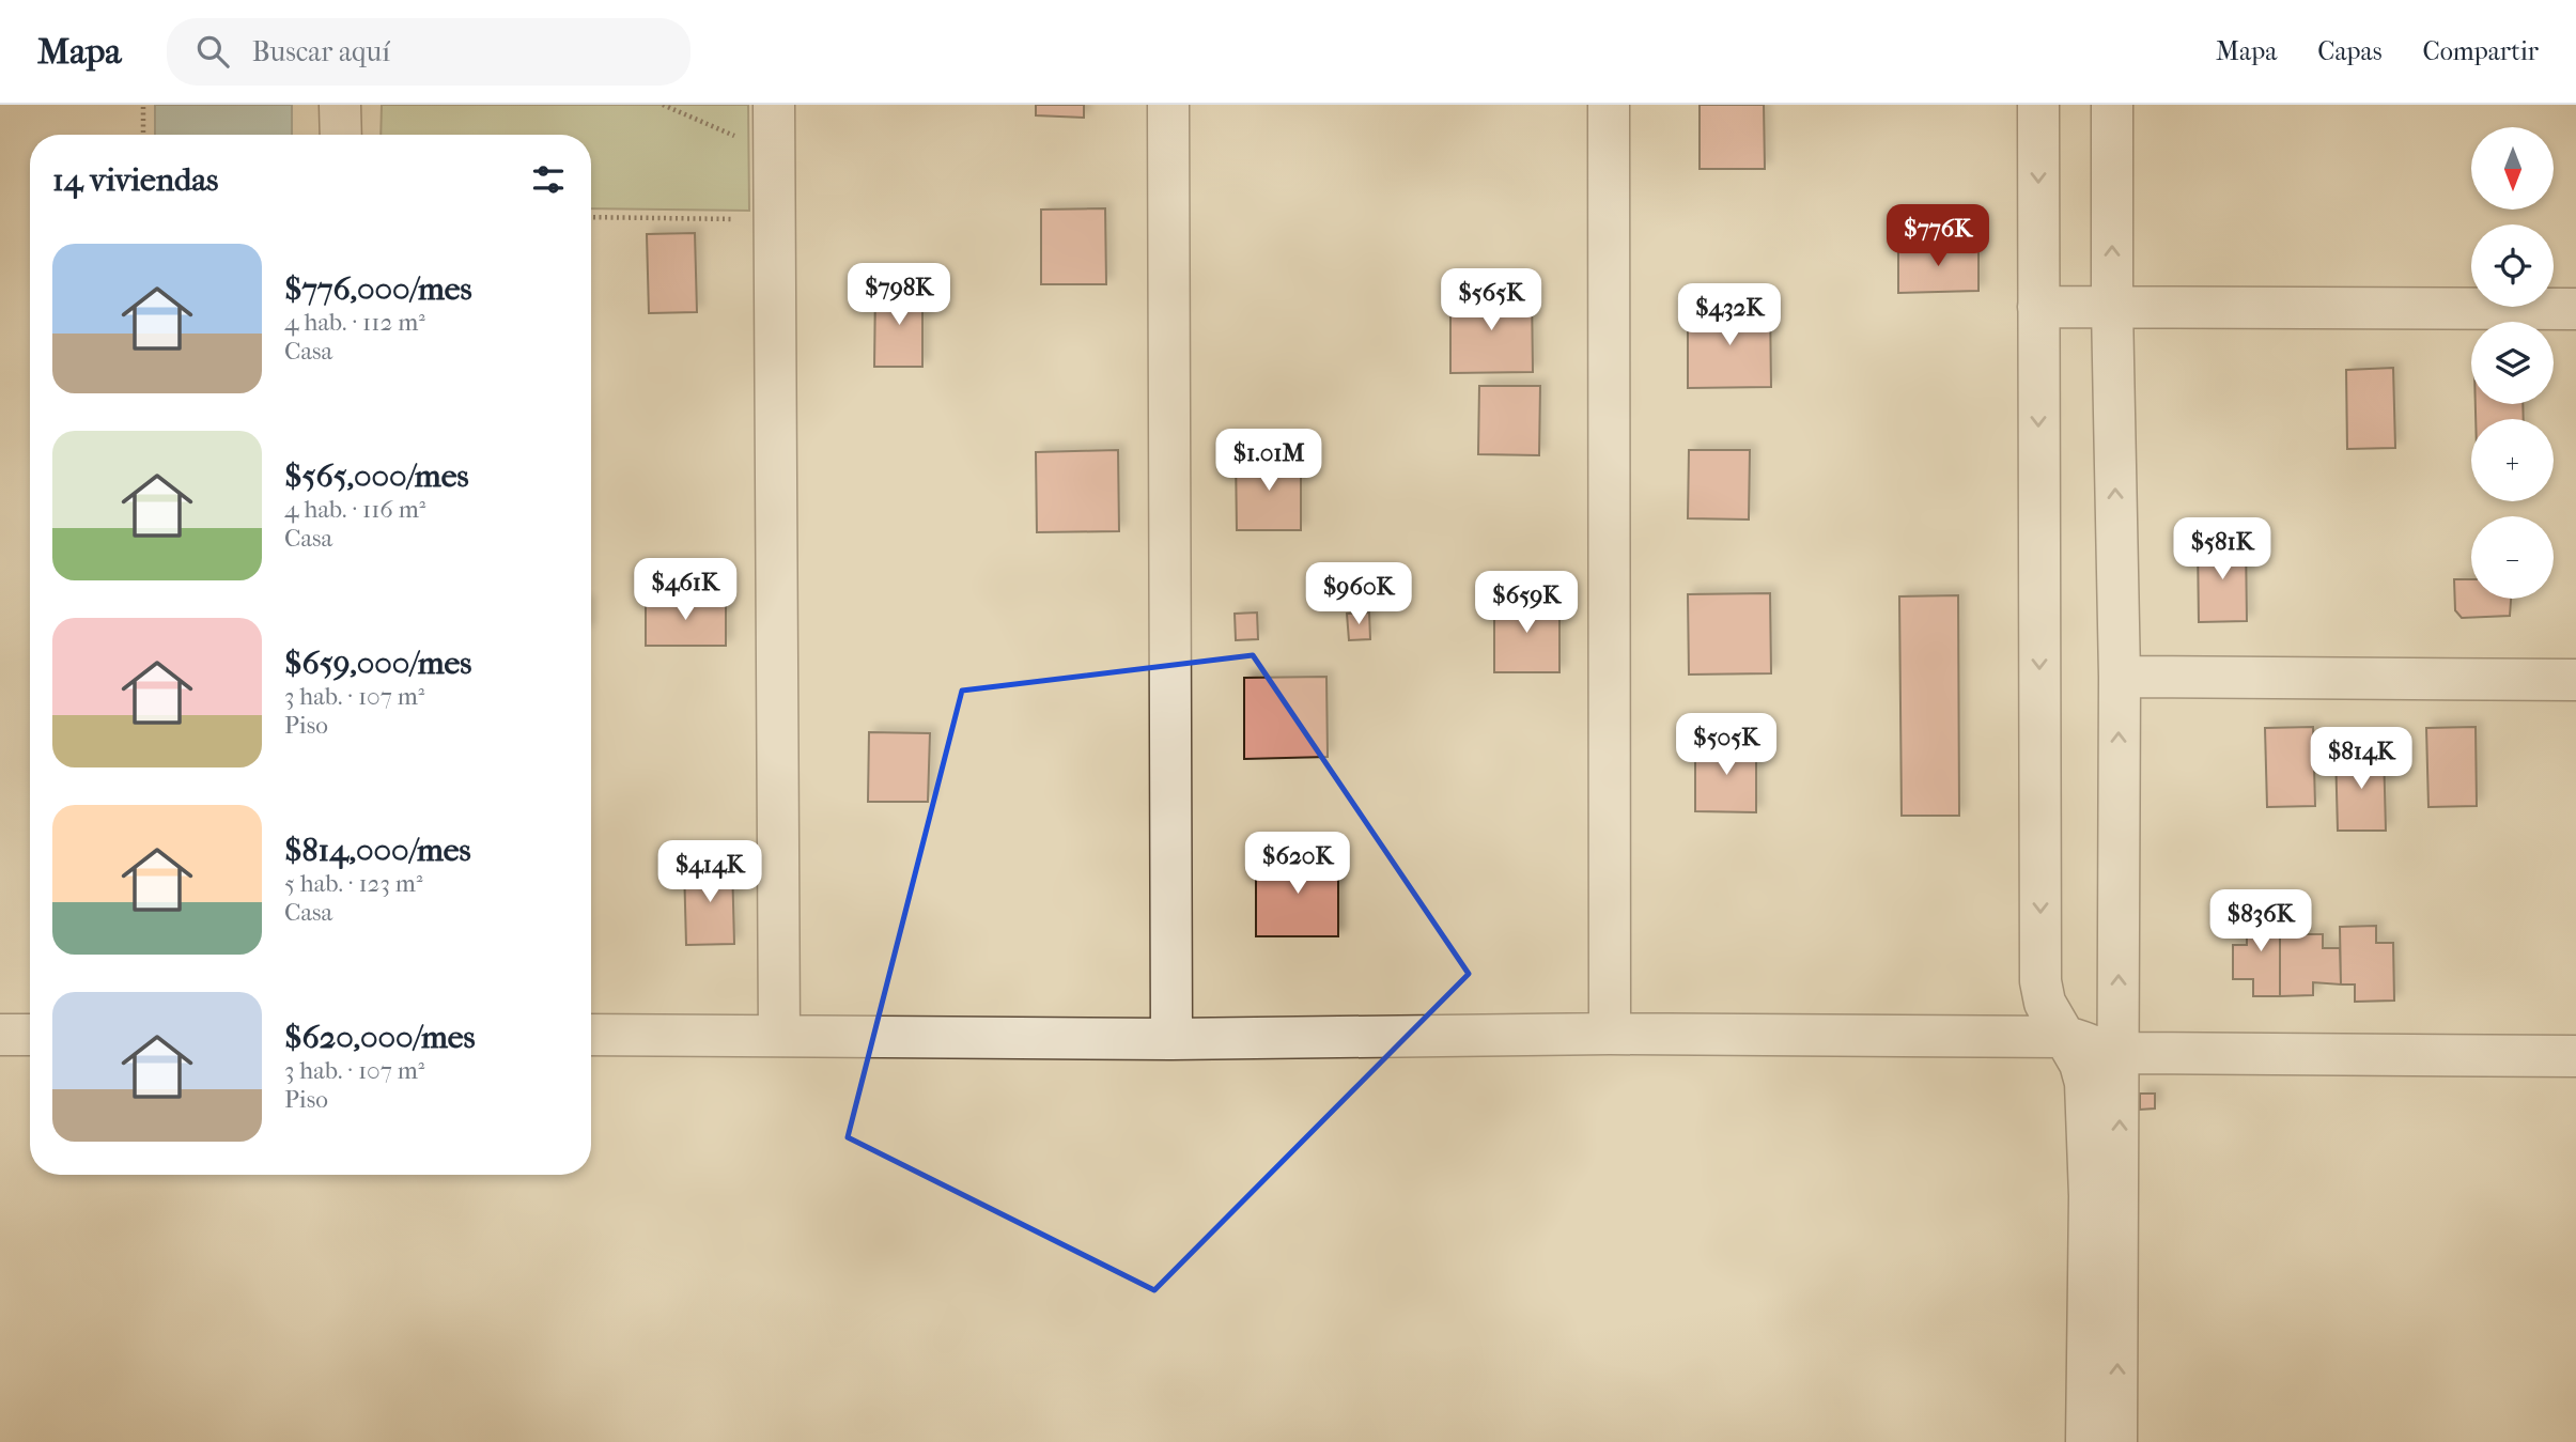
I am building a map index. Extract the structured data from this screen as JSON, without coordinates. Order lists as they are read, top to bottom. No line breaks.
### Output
{"north":"bottom","page":{"header":"Mapa","search":"Buscar aquí","nav":["Mapa","Capas","Compartir"],"map_buttons":["+","−"],"heading":"14 viviendas","price":["$776K","$798K","$565K","$432K","$1.01M","$581K","$461K","$960K","$659K","$505K","$814K","$620K","$414K","$836K"],"list":[{"name":"$776,000/mes","note":"4 hab. · 112 m² · Casa"},{"name":"$565,000/mes","note":"4 hab. · 116 m² · Casa"},{"name":"$659,000/mes","note":"3 hab. · 107 m² · Piso"},{"name":"$814,000/mes","note":"5 hab. · 123 m² · Casa"},{"name":"$620,000/mes","note":"3 hab. · 107 m² · Piso"}]}}
